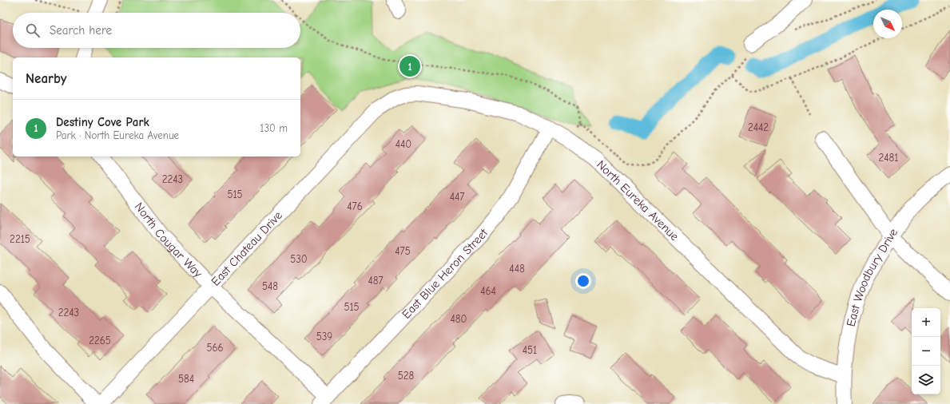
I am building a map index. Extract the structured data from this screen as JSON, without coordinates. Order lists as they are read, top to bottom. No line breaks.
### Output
{"streets":{"street":["North Eureka Avenue","North Cougar Way","East Chateau Drive","East Blue Heron Street","East Woodbury Drive"]},"crossings":[["North Eureka Avenue","East Chateau Drive"],["North Eureka Avenue","East Blue Heron Street"],["North Eureka Avenue","East Woodbury Drive"],["North Cougar Way","East Chateau Drive"],["North Cougar Way","East Blue Heron Street"]],"house_numbers":["2442","440","2481","2243","515","447","476","2215","475","530","448","487","548","464","515","2243","480","539","2265","566","451","528","584"],"north":"bottom right","page":{"search":"Search here","pins":"1","heading":"Nearby","list":[{"mark":"1","name":"Destiny Cove Park","note":"Park · North Eureka Avenue","value":"130 m"}],"map_buttons":["+","−"]}}
